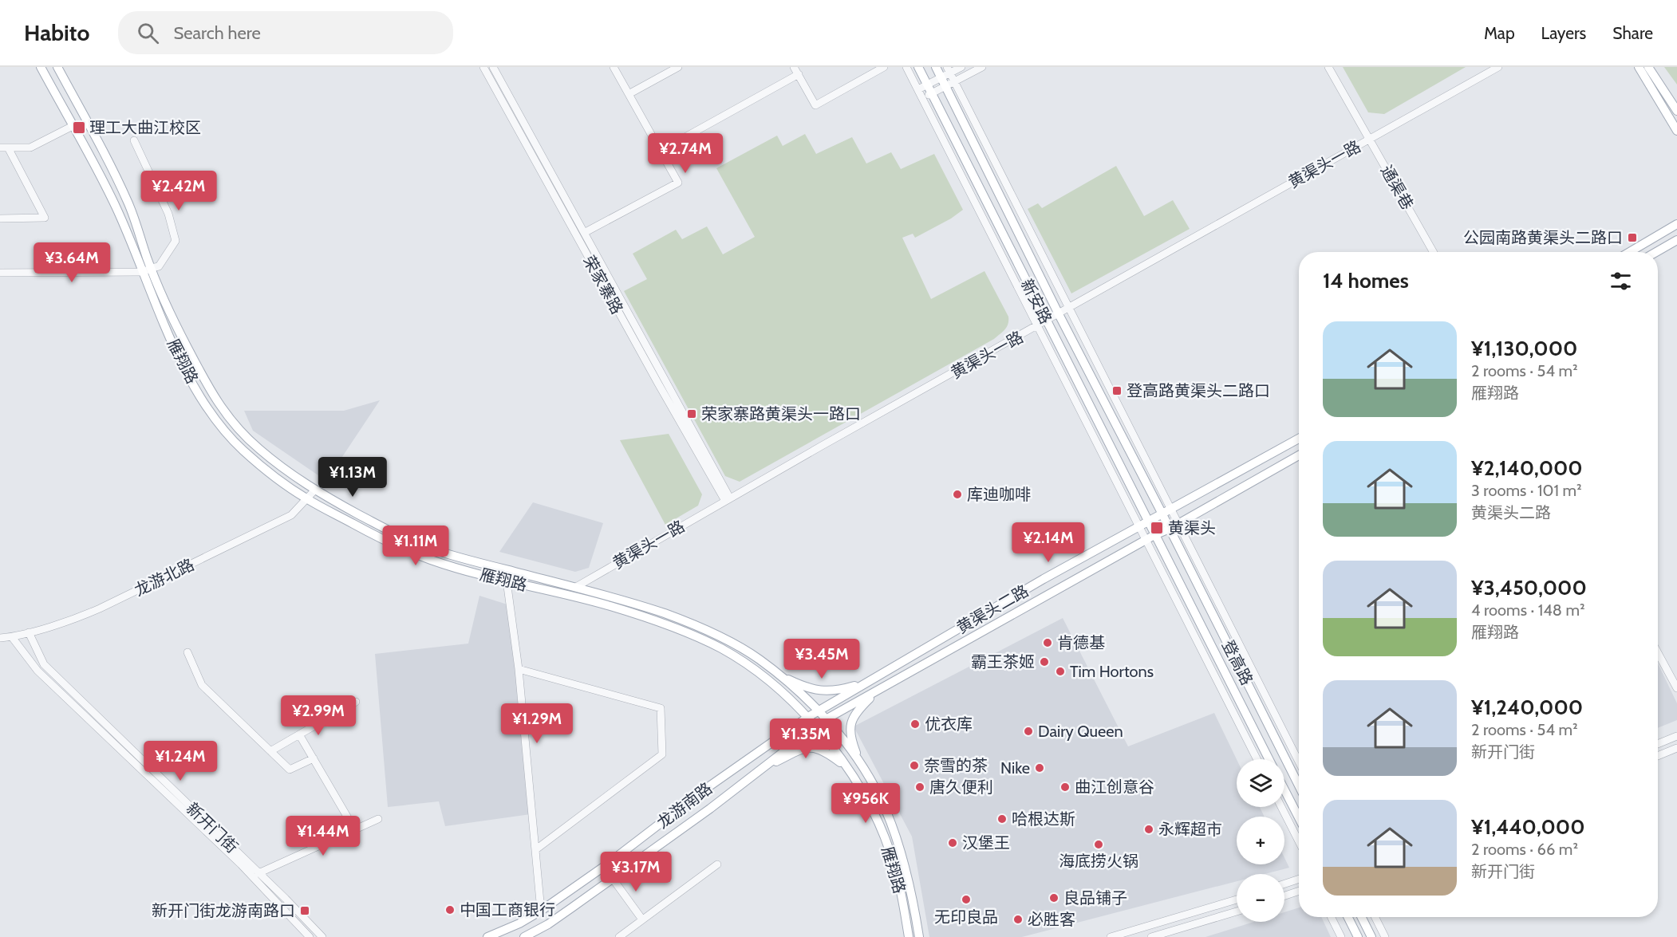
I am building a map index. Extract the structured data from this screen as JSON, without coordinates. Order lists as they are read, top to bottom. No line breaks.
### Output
{"streets":{"main road":["新安路","雁翔路","黄渠头二路","登高路","龙游南路"],"street":["黄渠头一路","通渠巷","荣家寨路","龙游北路","新开门街"]},"crossings":[["黄渠头一路","通渠巷"],["黄渠头一路","荣家寨路"],["黄渠头一路","新安路"],["黄渠头一路","雁翔路"],["新安路","黄渠头二路"],["新安路","登高路"],["雁翔路","龙游北路"],["雁翔路","黄渠头二路"],["雁翔路","龙游南路"],["龙游北路","新开门街"],["黄渠头二路","登高路"],["黄渠头二路","龙游南路"]],"places":{"transit":["理工大曲江校区","公园南路黄渠头二路口","登高路黄渠头二路口","荣家寨路黄渠头一路口","黄渠头","新开门街龙游南路口"],"other":["库迪咖啡","肯德基","霸王茶姬","Tim Hortons","优衣库","Dairy Queen","奈雪的茶","Nike","唐久便利","曲江创意谷","哈根达斯","永辉超市","汉堡王","海底捞火锅","良品铺子","无印良品","中国工商银行","必胜客"]},"page":{"header":"Habito","search":"Search here","nav":["Map","Layers","Share"],"price":["¥2.74M","¥2.42M","¥3.64M","¥1.13M","¥2.14M","¥1.11M","¥3.45M","¥2.99M","¥1.29M","¥1.35M","¥1.24M","¥956K","¥1.44M","¥3.17M"],"heading":"14 homes","list":[{"name":"¥1,130,000","note":"2 rooms · 54 m² · 雁翔路"},{"name":"¥2,140,000","note":"3 rooms · 101 m² · 黄渠头二路"},{"name":"¥3,450,000","note":"4 rooms · 148 m² · 雁翔路"},{"name":"¥1,240,000","note":"2 rooms · 54 m² · 新开门街"},{"name":"¥1,440,000","note":"2 rooms · 66 m² · 新开门街"}],"map_buttons":["+","−"]}}
